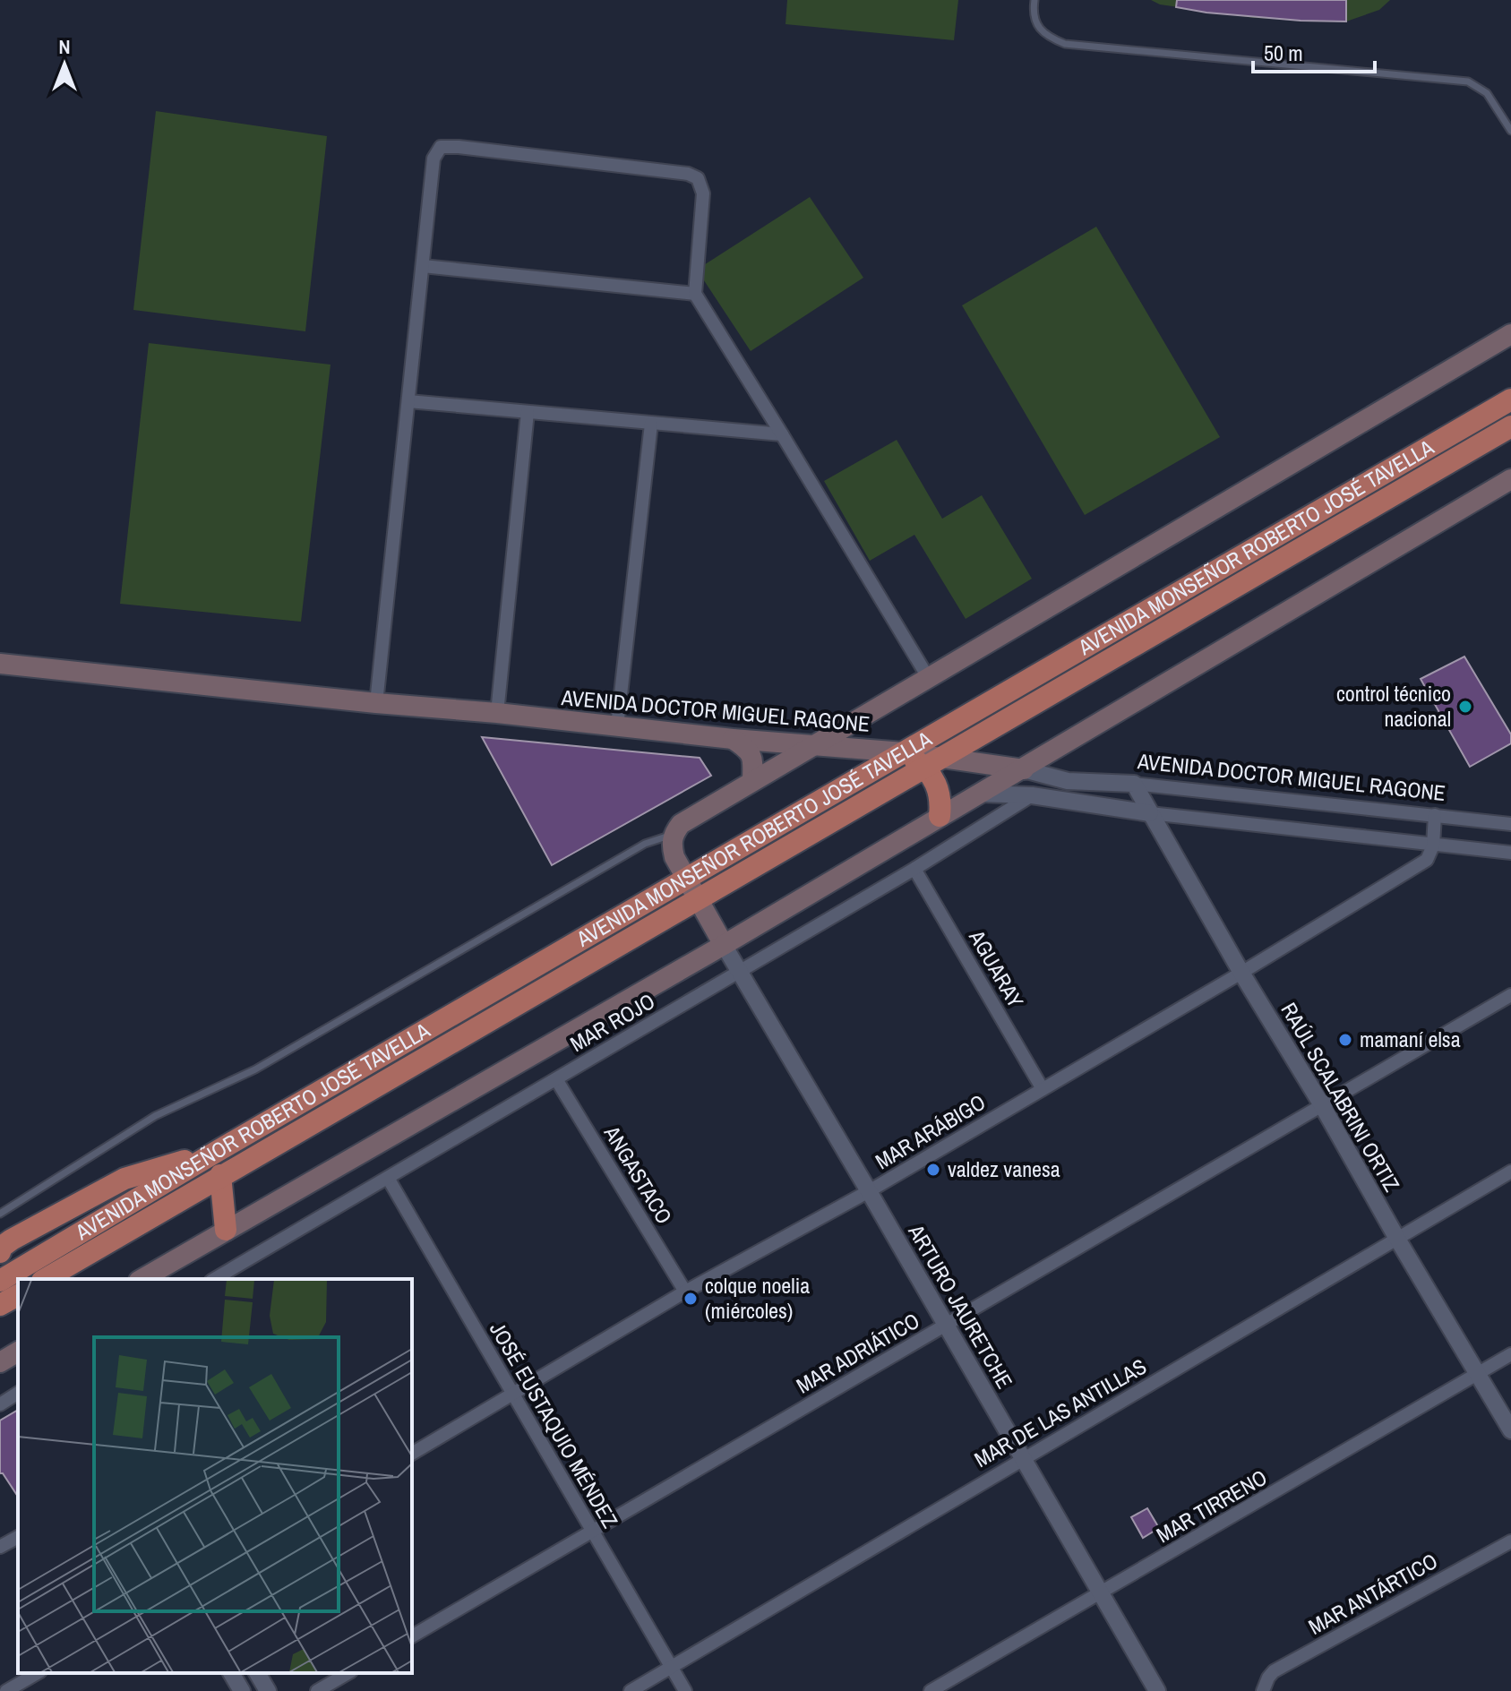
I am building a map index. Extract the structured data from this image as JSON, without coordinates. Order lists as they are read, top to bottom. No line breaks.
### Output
{"streets":{"highway":["AVENIDA MONSEÑOR ROBERTO JOSÉ TAVELLA"],"main road":["AVENIDA DOCTOR MIGUEL RAGONE"],"street":["AGUARAY","MAR ROJO","RAÚL SCALABRINI ORTIZ","MAR ARÁBIGO","ANGASTACO","ARTURO JAURETCHE","MAR ADRIÁTICO","MAR DE LAS ANTILLAS","JOSÉ EUSTAQUIO MÉNDEZ","MAR TIRRENO","MAR ANTÁRTICO"]},"crossings":[["AVENIDA MONSEÑOR ROBERTO JOSÉ TAVELLA","AVENIDA DOCTOR MIGUEL RAGONE"],["AVENIDA DOCTOR MIGUEL RAGONE","RAÚL SCALABRINI ORTIZ"],["AGUARAY","MAR ROJO"],["AGUARAY","MAR ARÁBIGO"],["MAR ROJO","ANGASTACO"],["MAR ROJO","ARTURO JAURETCHE"],["MAR ROJO","JOSÉ EUSTAQUIO MÉNDEZ"],["RAÚL SCALABRINI ORTIZ","MAR ARÁBIGO"],["RAÚL SCALABRINI ORTIZ","MAR ADRIÁTICO"],["RAÚL SCALABRINI ORTIZ","MAR DE LAS ANTILLAS"],["RAÚL SCALABRINI ORTIZ","MAR TIRRENO"],["MAR ARÁBIGO","ANGASTACO"],["MAR ARÁBIGO","ARTURO JAURETCHE"],["MAR ARÁBIGO","JOSÉ EUSTAQUIO MÉNDEZ"],["ARTURO JAURETCHE","MAR ADRIÁTICO"],["ARTURO JAURETCHE","MAR DE LAS ANTILLAS"],["ARTURO JAURETCHE","MAR TIRRENO"],["MAR ADRIÁTICO","JOSÉ EUSTAQUIO MÉNDEZ"],["MAR DE LAS ANTILLAS","JOSÉ EUSTAQUIO MÉNDEZ"]],"places":["control técnico nacional","mamaní elsa","valdez vanesa","colque noelia (miércoles)"],"scale_bar":"50 m","north":"top"}
